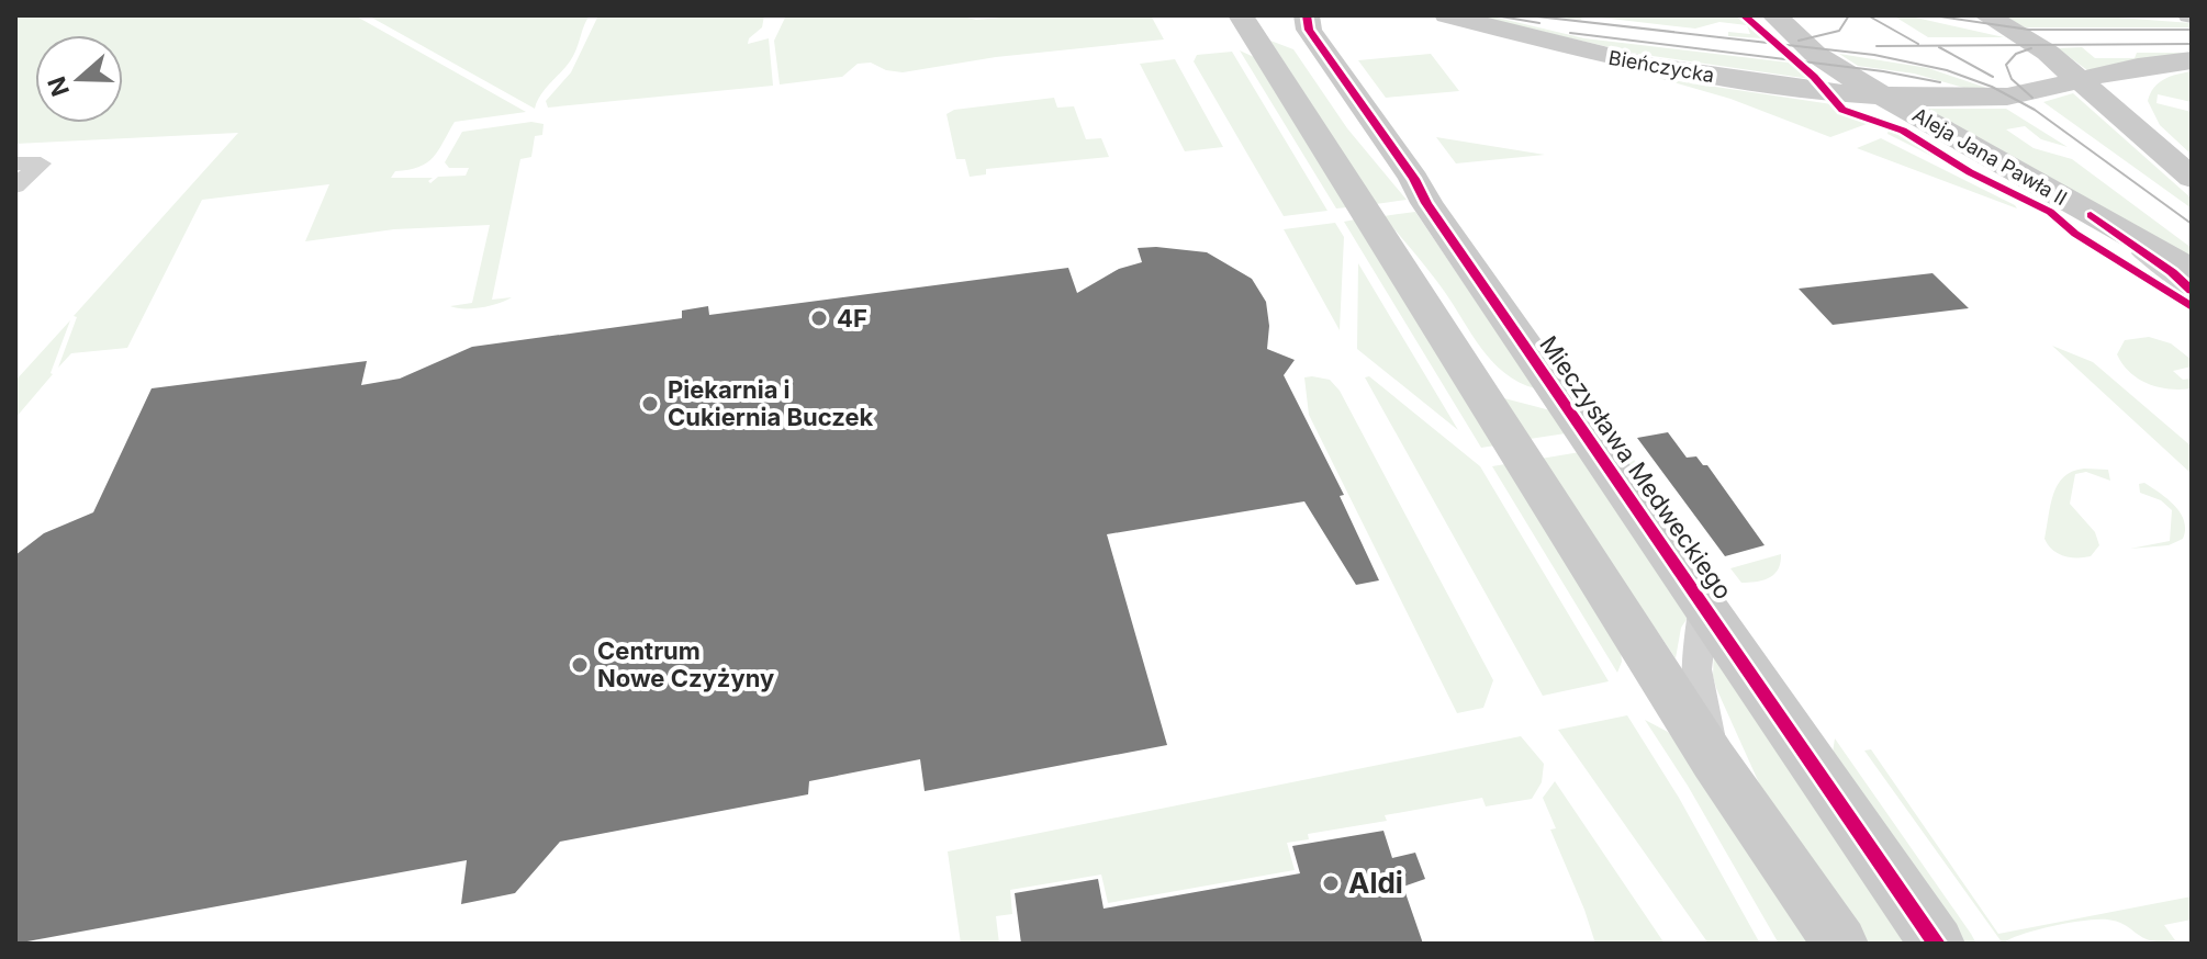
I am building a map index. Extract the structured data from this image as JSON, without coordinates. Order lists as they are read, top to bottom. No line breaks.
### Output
{"streets":{"street":["Bieńczycka","Aleja Jana Pawła II","Mieczysława Medweckiego"]},"crossings":[["Bieńczycka","Aleja Jana Pawła II"]],"places":["4F","Piekarnia i Cukiernia Buczek","Centrum Nowe Czyżyny","Aldi"],"north":"left"}
